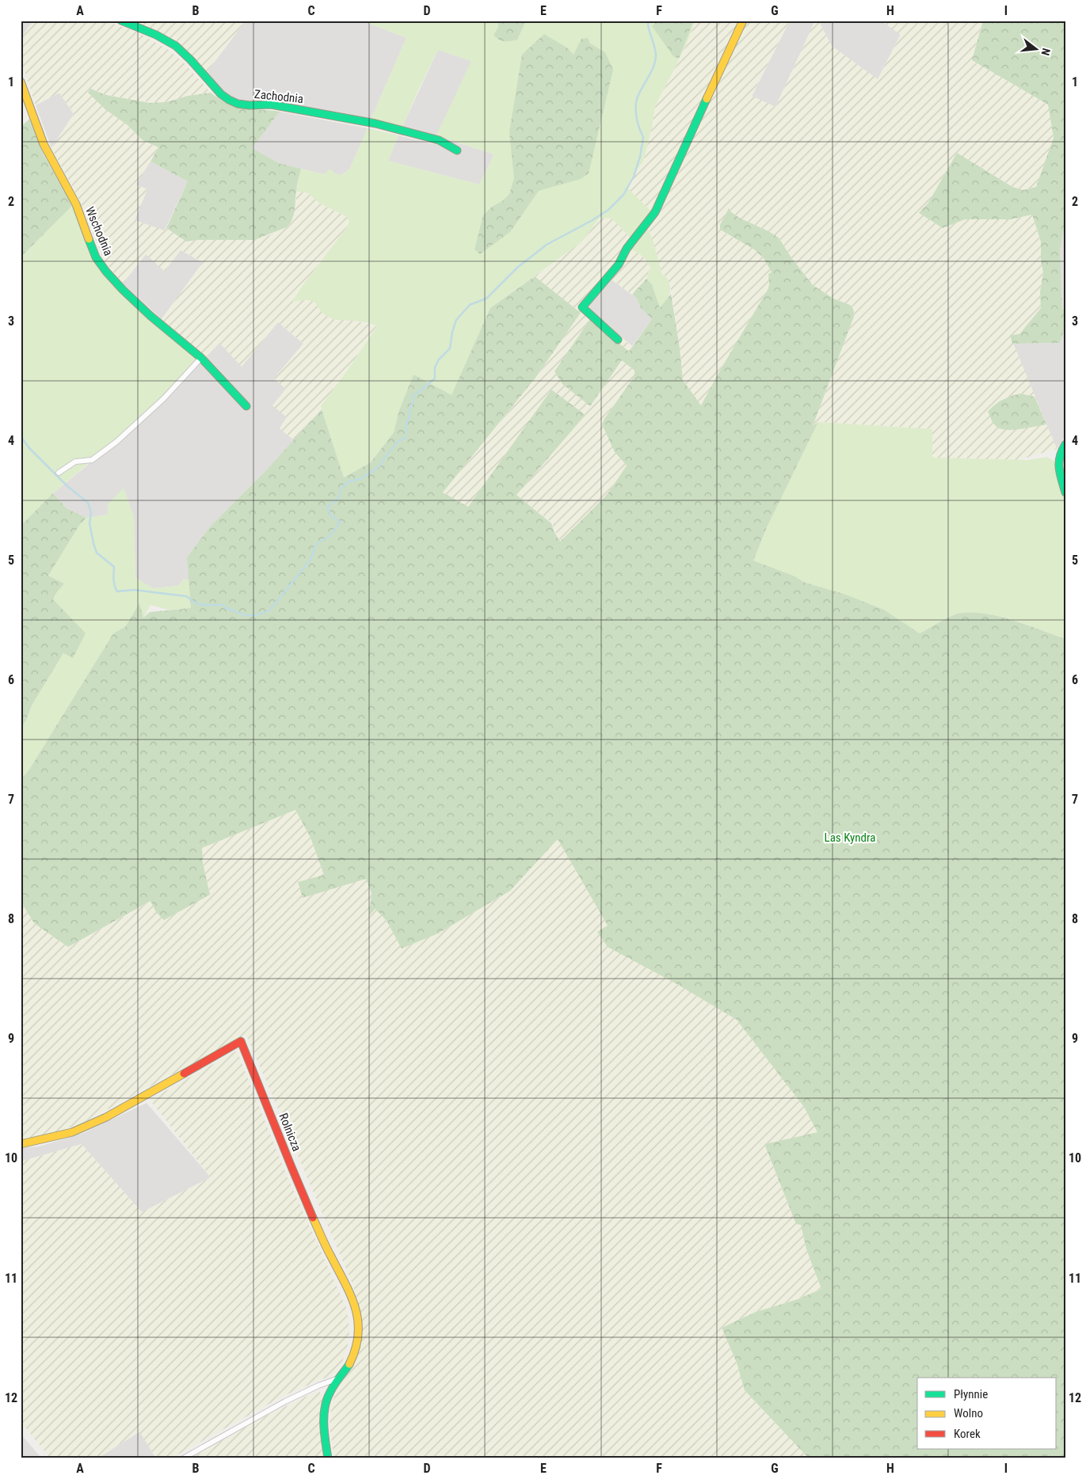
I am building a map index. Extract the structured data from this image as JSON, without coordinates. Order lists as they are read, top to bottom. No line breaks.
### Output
{"streets":{"street":["Zachodnia","Wschodnia","Rolnicza"]},"parks":["Las Kyndra"],"legend":["Płynnie","Wolno","Korek"],"north":"right","grid":{"columns":["A","B","C","D","E","F","G","H","I"],"rows":["1","2","3","4","5","6","7","8","9","10","11","12"]}}
